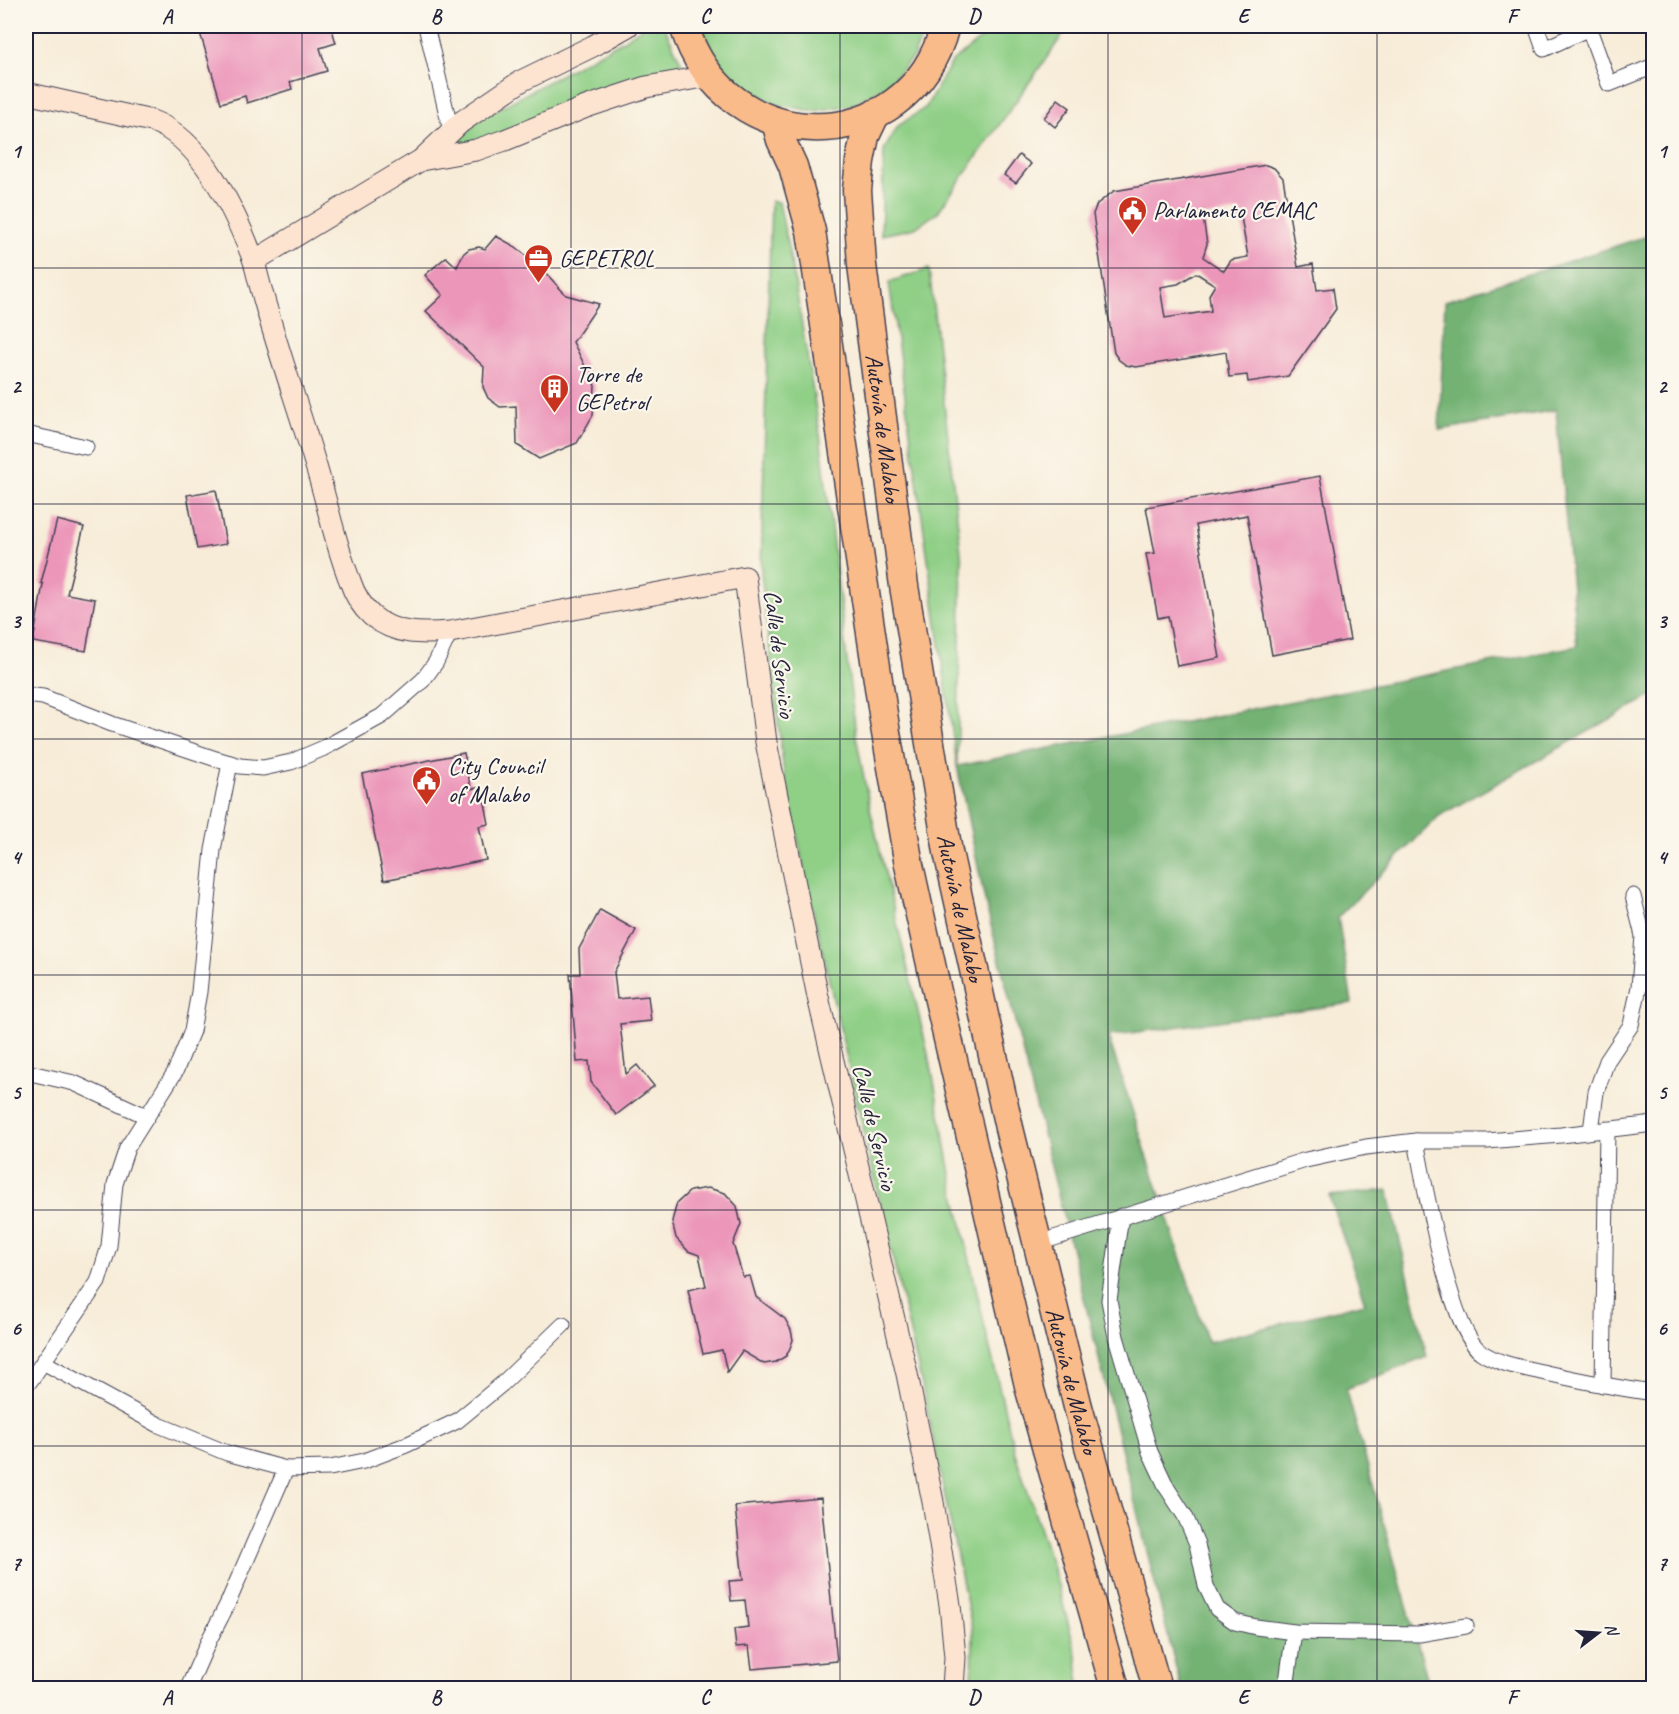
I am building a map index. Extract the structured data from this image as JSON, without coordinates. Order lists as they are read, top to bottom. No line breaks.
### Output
{"streets":{"highway":["Autovía de Malabo"],"street":["Calle de Servicio"]},"places":{"public building":["Parlamento CEMAC","City Council of Malabo"],"office":["GEPETROL"],"building":["Torre de GEPetrol"]},"north":"right","grid":{"columns":["A","B","C","D","E","F"],"rows":["1","2","3","4","5","6","7"]}}
